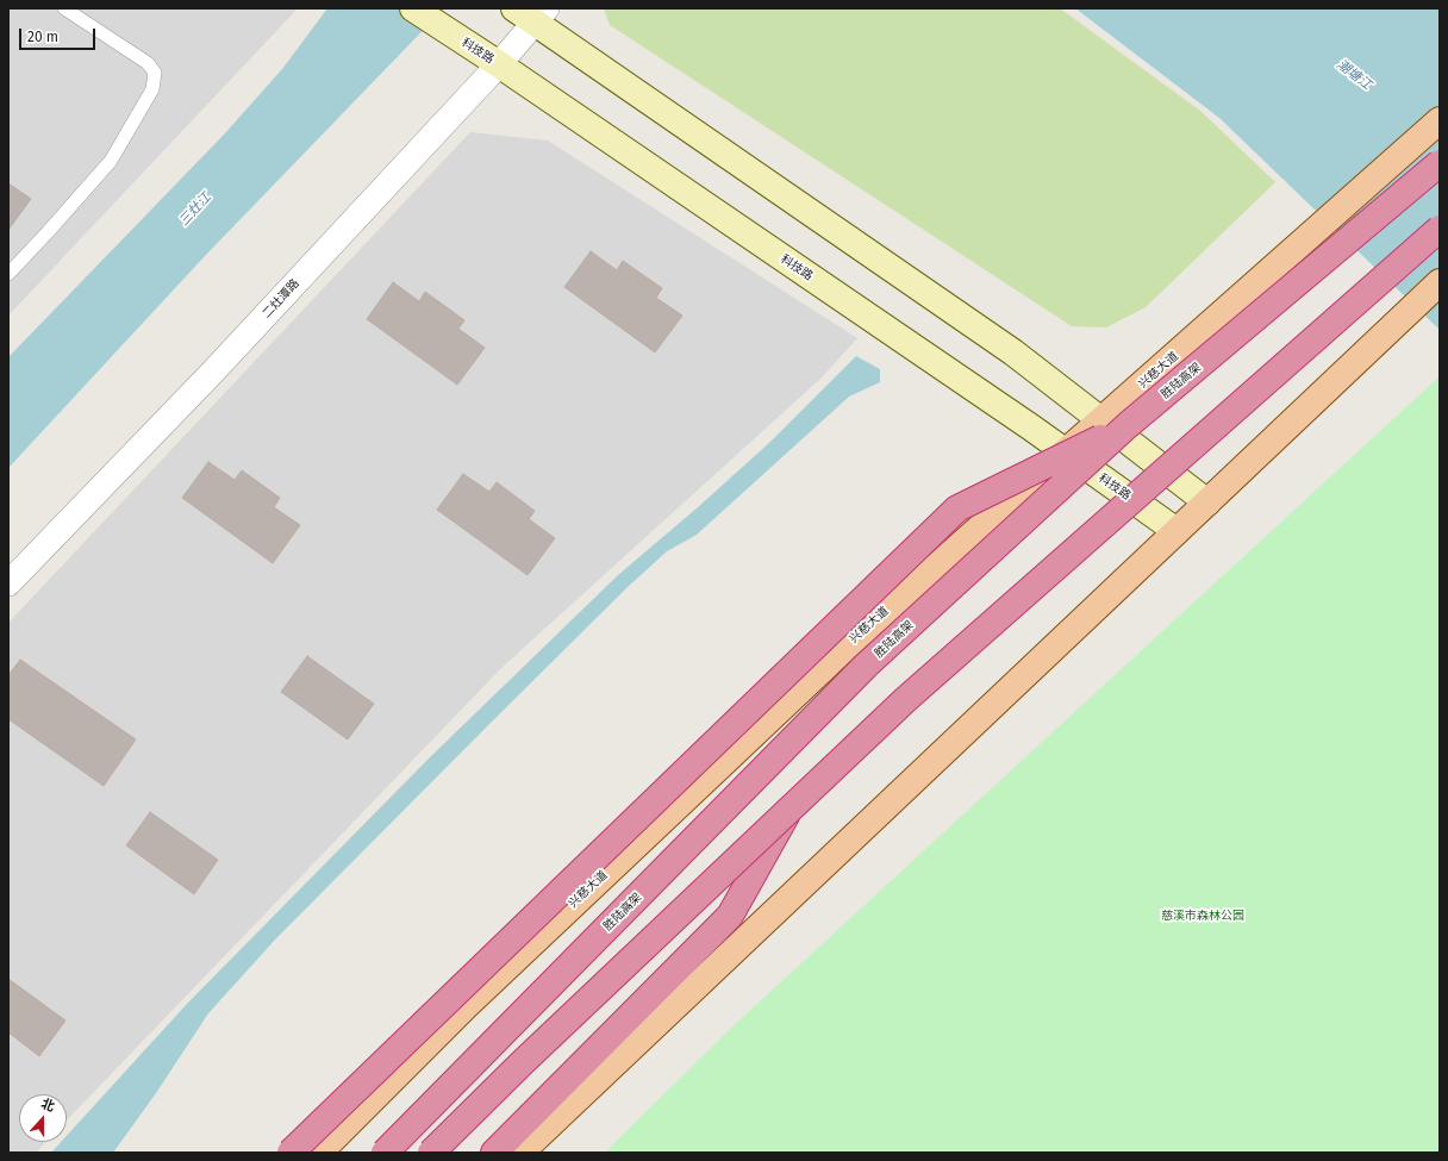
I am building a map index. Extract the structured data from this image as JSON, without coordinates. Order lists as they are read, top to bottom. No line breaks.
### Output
{"streets":{"highway":["胜陆高架"],"main road":["科技路","兴慈大道"],"street":["二灶潭路"]},"crossings":[["科技路","二灶潭路"],["科技路","兴慈大道"]],"water":["潮塘江","三灶江"],"parks":["慈溪市森林公园"],"scale_bar":"20 m","north":"top"}
